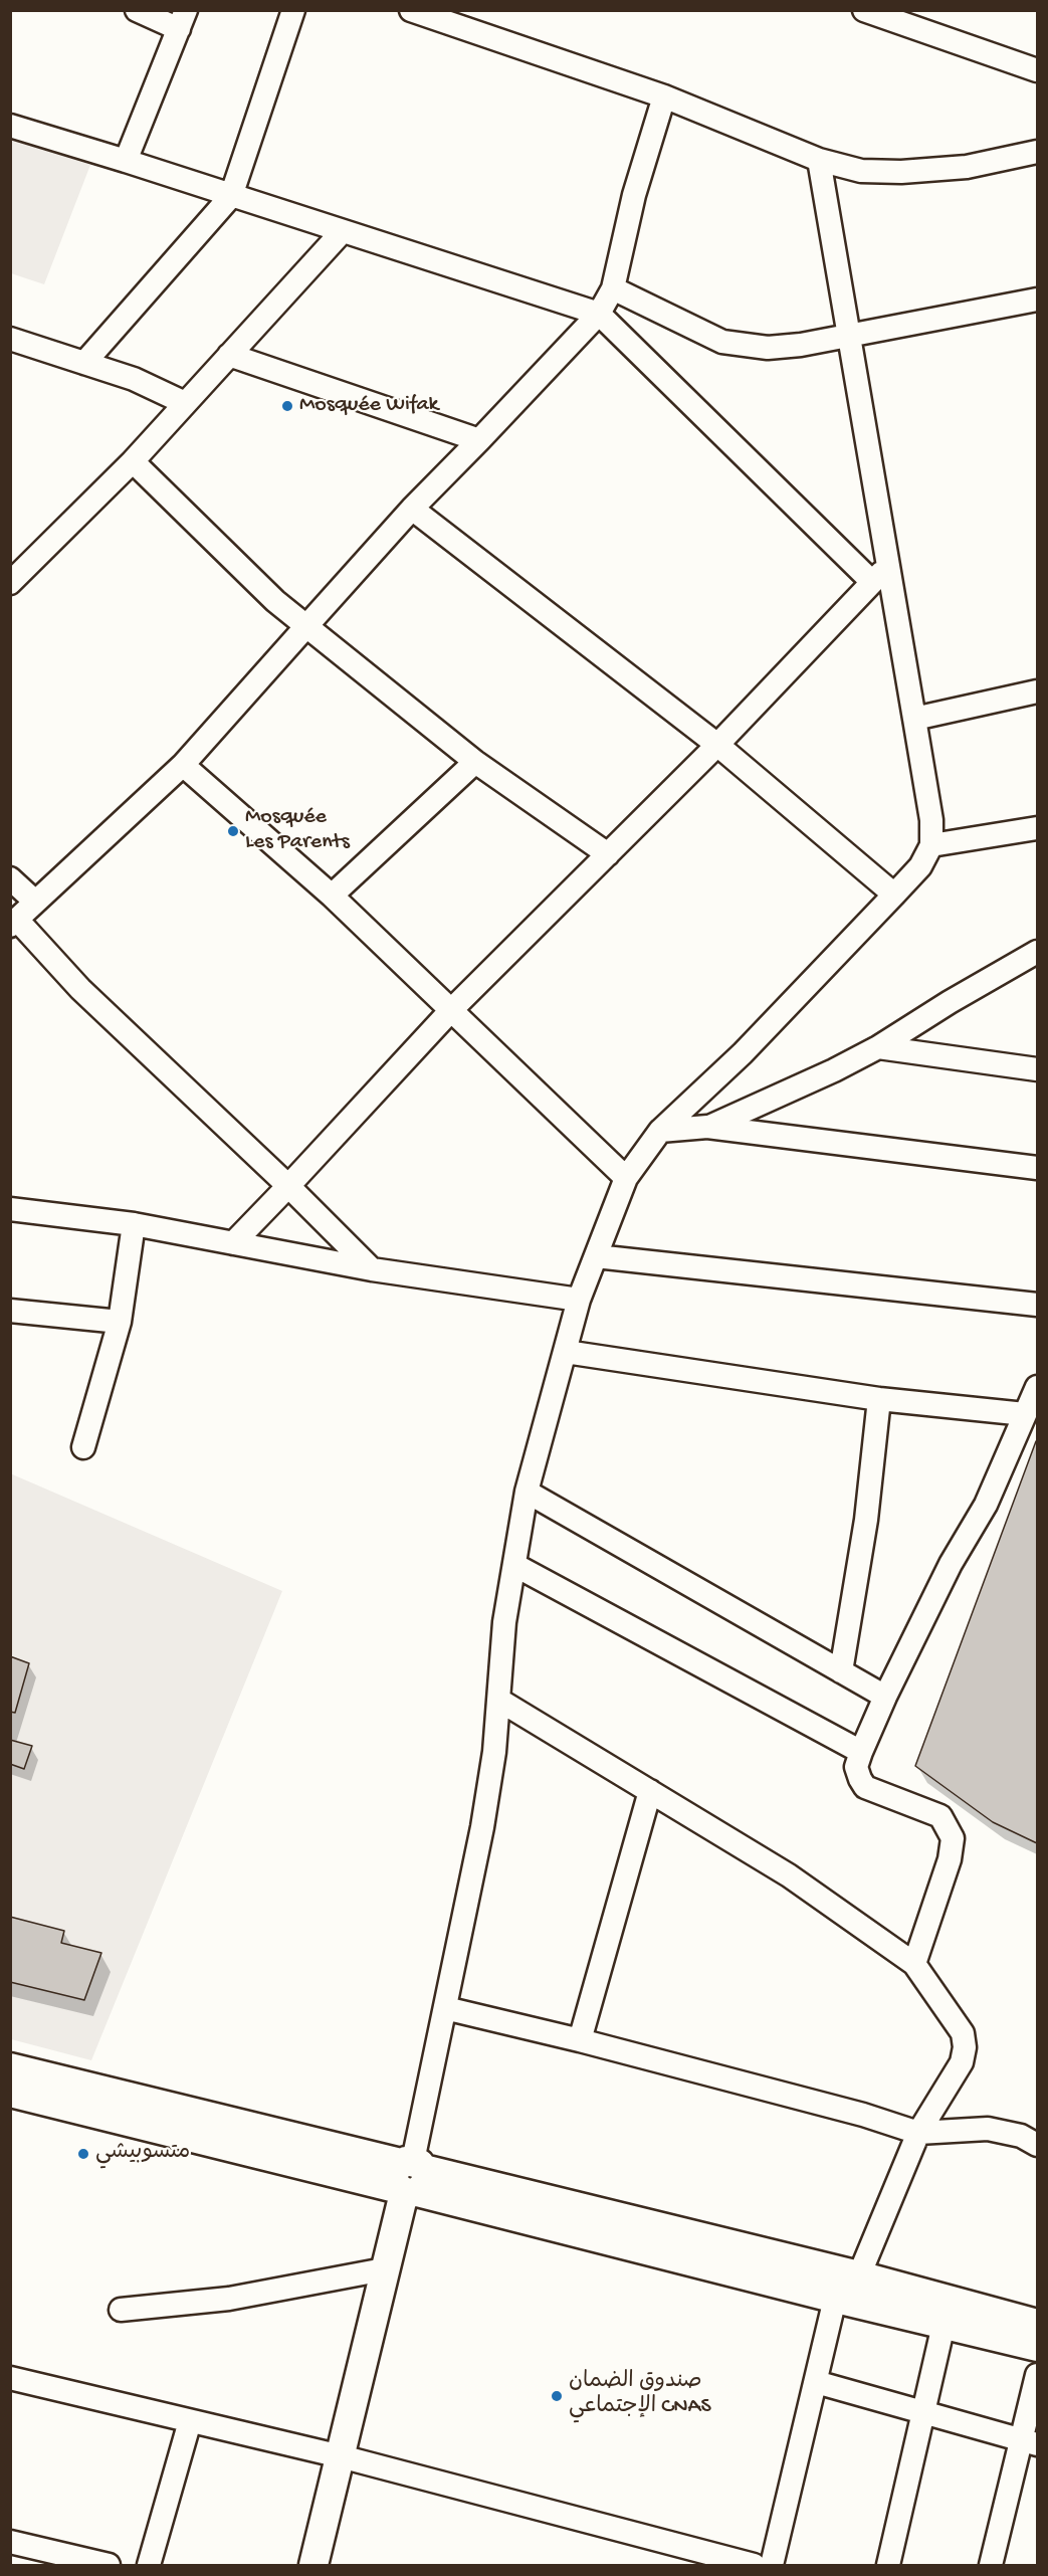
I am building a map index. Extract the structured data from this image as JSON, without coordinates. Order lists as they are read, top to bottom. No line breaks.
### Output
{"places":["Mosquée Wifak","Mosquée Les Parents","متسوبيشي","صندوق الضمان الإجتماعي CNAS"]}
